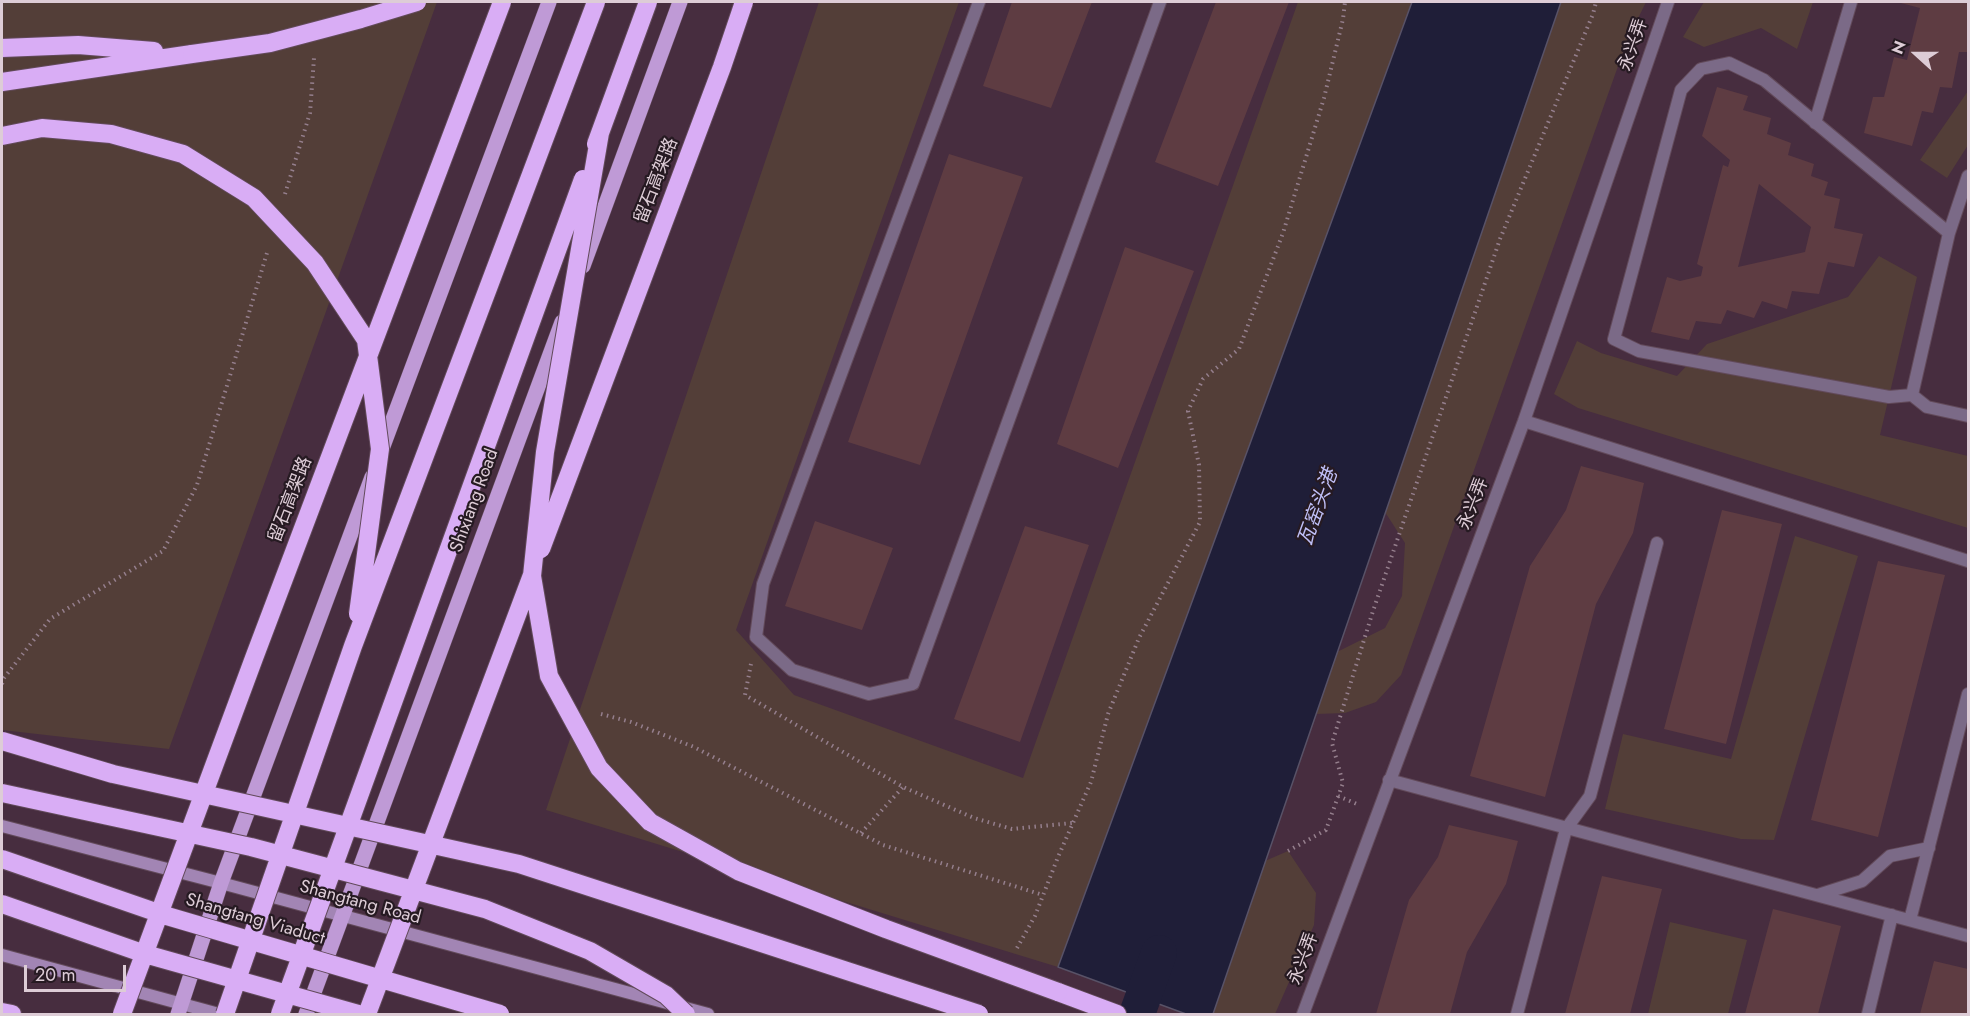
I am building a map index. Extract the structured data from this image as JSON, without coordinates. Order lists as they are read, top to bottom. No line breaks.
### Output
{"streets":{"highway":["留石高架路","Shangtang Viaduct"],"main road":["Shixiang Road","Shangtang Road"],"street":["永兴弄"]},"crossings":[["Shixiang Road","Shangtang Road"]],"water":["瓦窑头港"],"scale_bar":"20 m","north":"left"}
